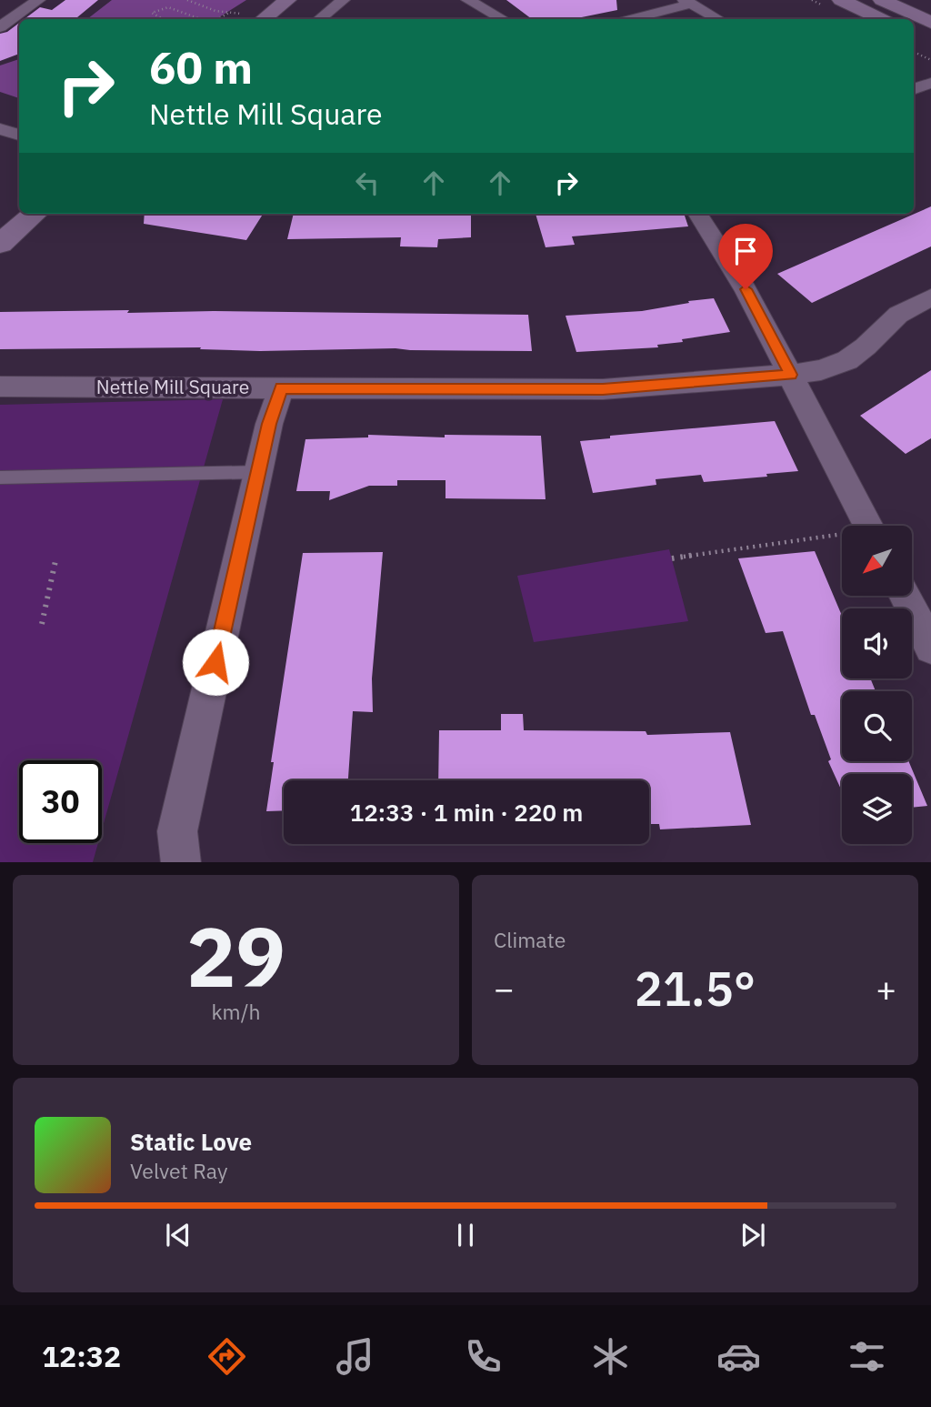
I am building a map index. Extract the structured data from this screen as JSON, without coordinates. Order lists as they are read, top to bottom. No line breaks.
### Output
{"streets":{"street":["Nettle Mill Square"]},"north":"bottom left","page":{"turn":["60 m","Nettle Mill Square"],"limit":"30","trip":"12:33 · 1 min · 220 m","tile":[["29","km/h"],"Climate"],"heat":["−","21.5°","+"],"song":["Static Love","Velvet Ray"],"tabs":"12:32"}}
